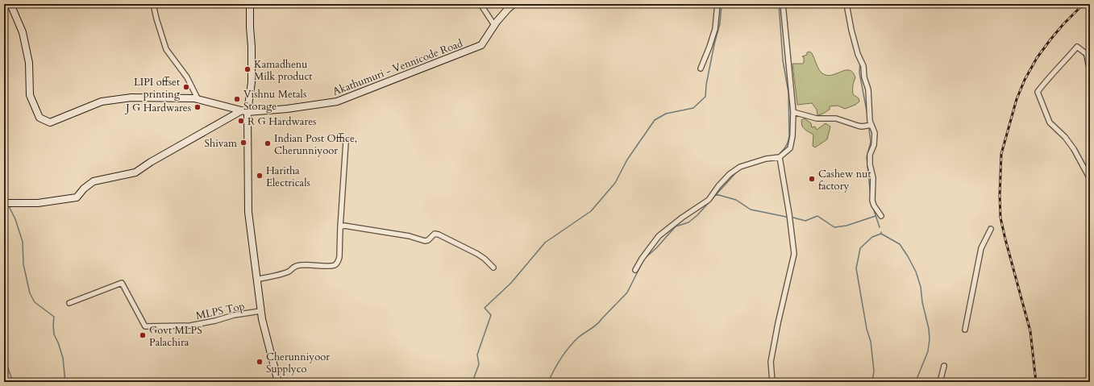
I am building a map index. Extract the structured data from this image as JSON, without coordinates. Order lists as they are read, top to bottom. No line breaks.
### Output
{"streets":{"street":["Akathumuri - Vennicode Road","MLPS Top"]},"places":["Kamadhenu Milk product","LIPI offset printing","Vishnu Metals Storage","J G Hardwares","R G Hardwares","Shivam","Indian Post Office, Cherunniyoor","Haritha Electricals","Cashew nut factory","Govt MLPS Palachira","Cherunniyoor Supplyco"]}
